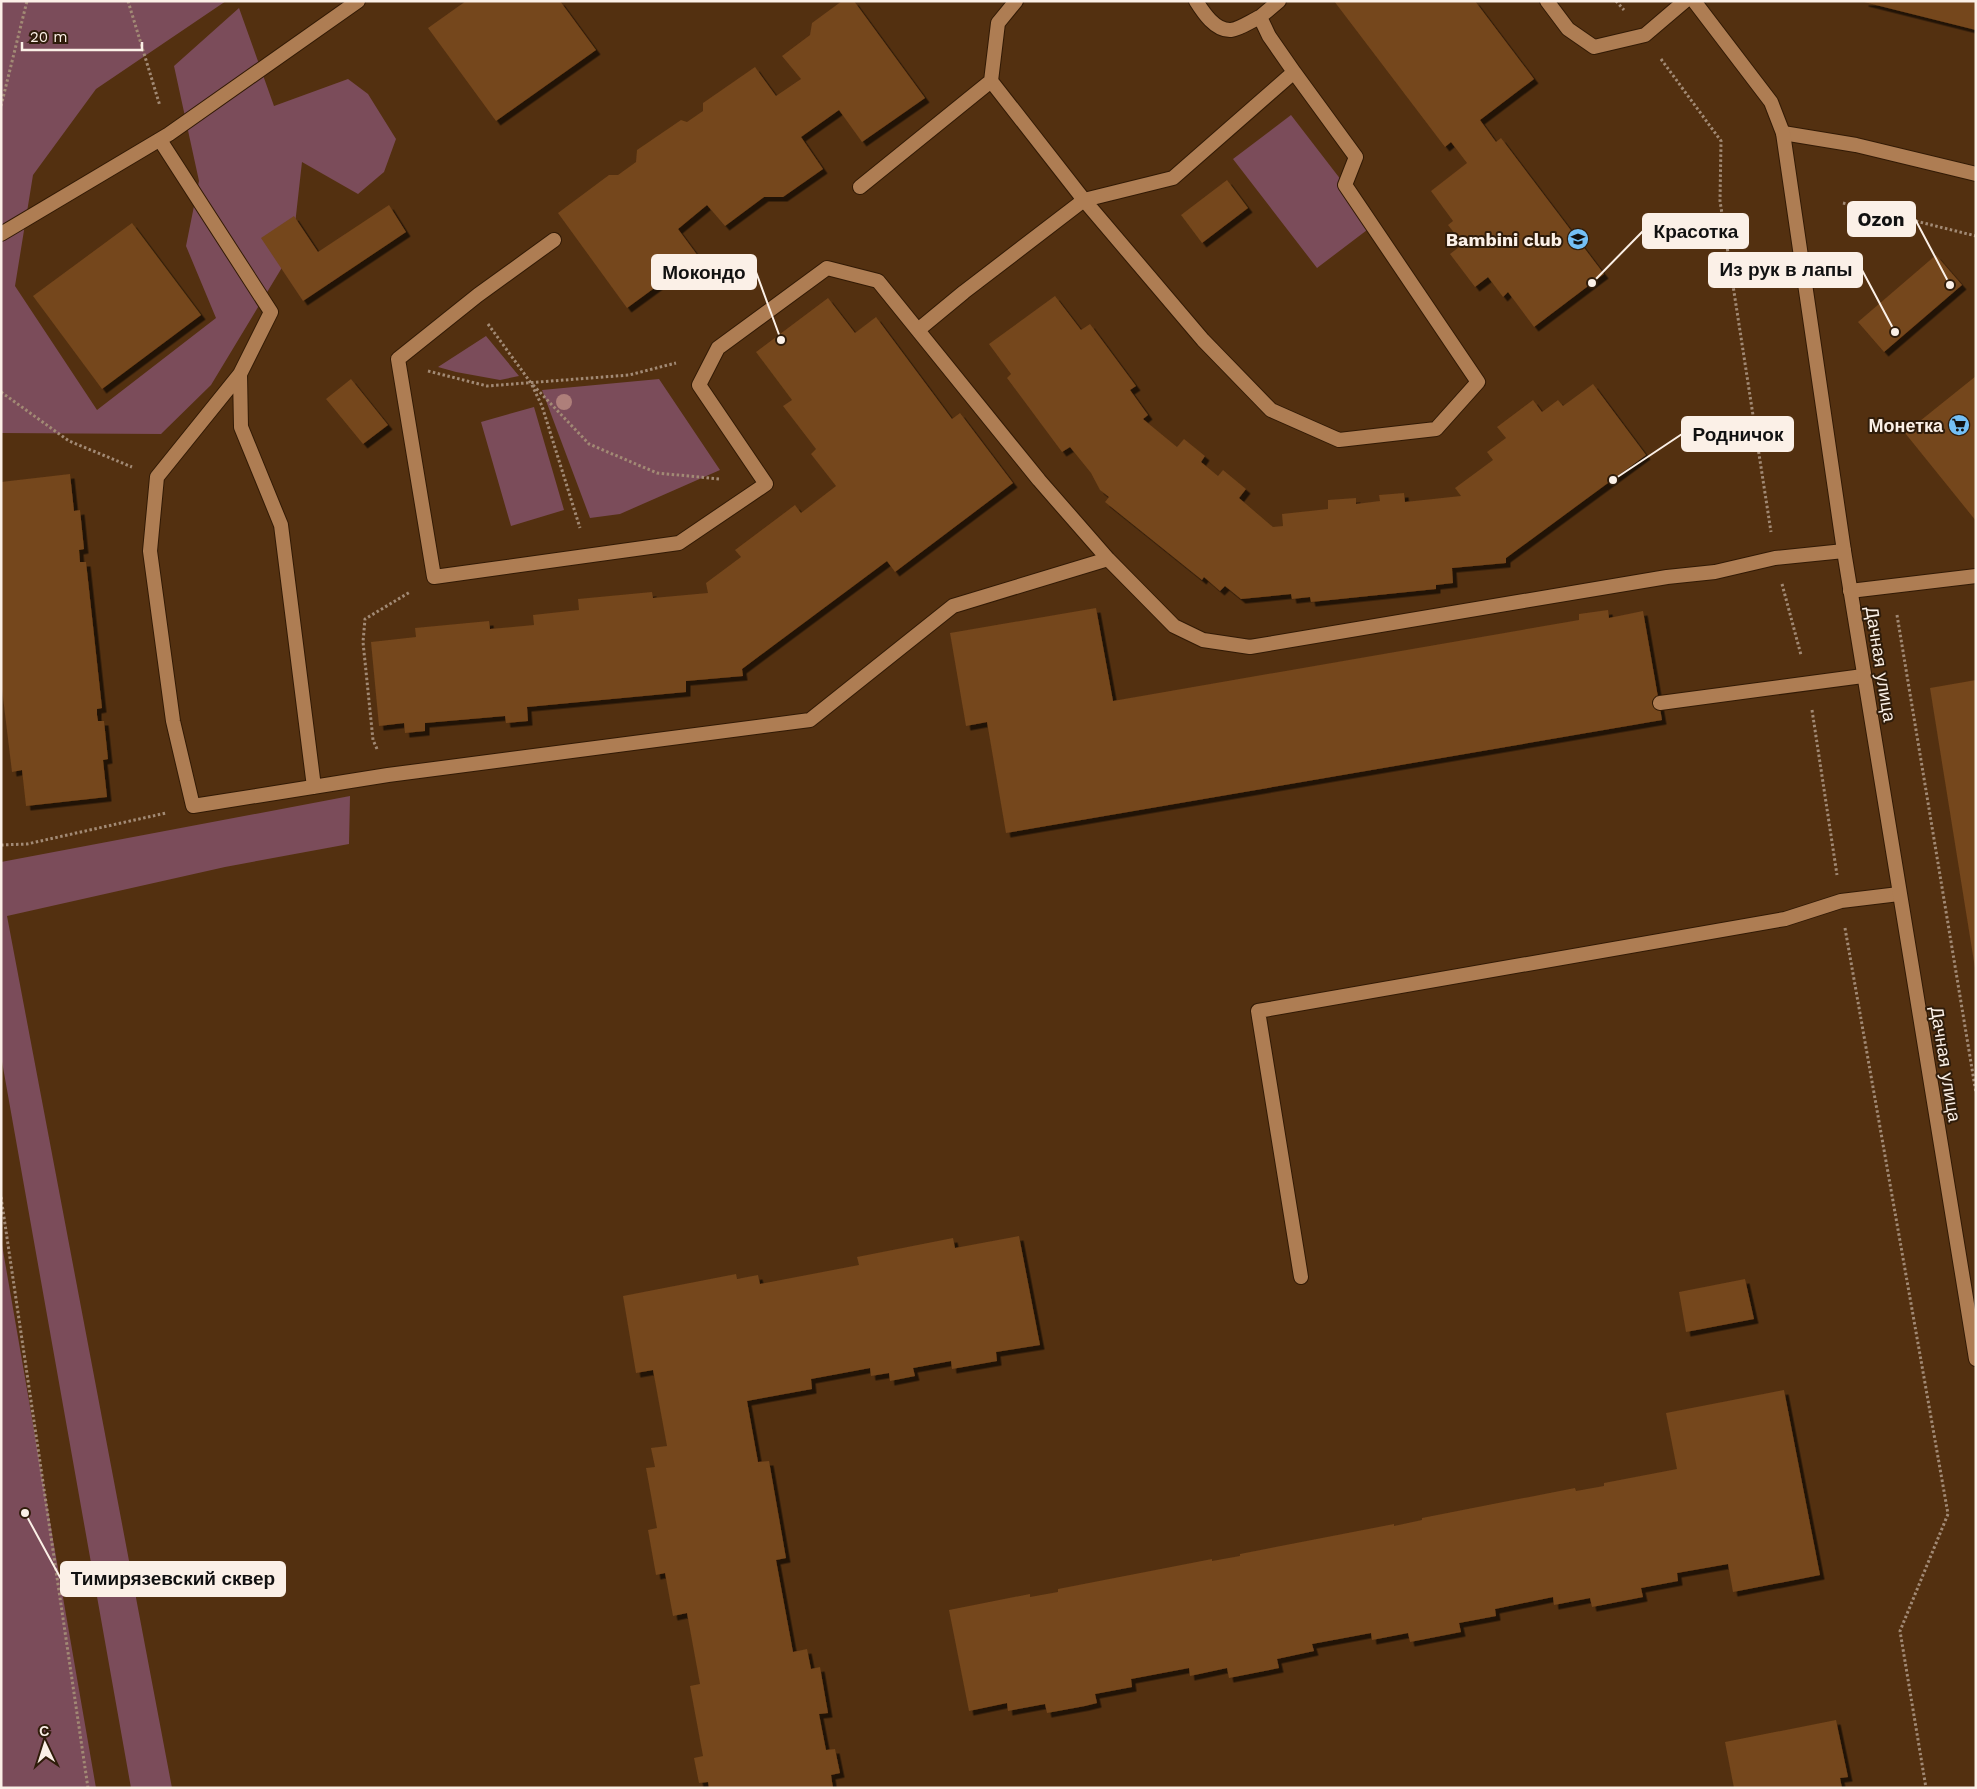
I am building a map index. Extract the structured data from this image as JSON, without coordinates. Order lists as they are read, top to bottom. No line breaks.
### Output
{"streets":{"street":["Дачная улица"]},"places":{"school or university":["Bambini club"],"other":["Красотка","Ozon","Из рук в лапы","Мокондо","Родничок","Тимирязевский сквер"],"supermarket":["Монетка"]},"scale_bar":"20 m","north":"top"}
